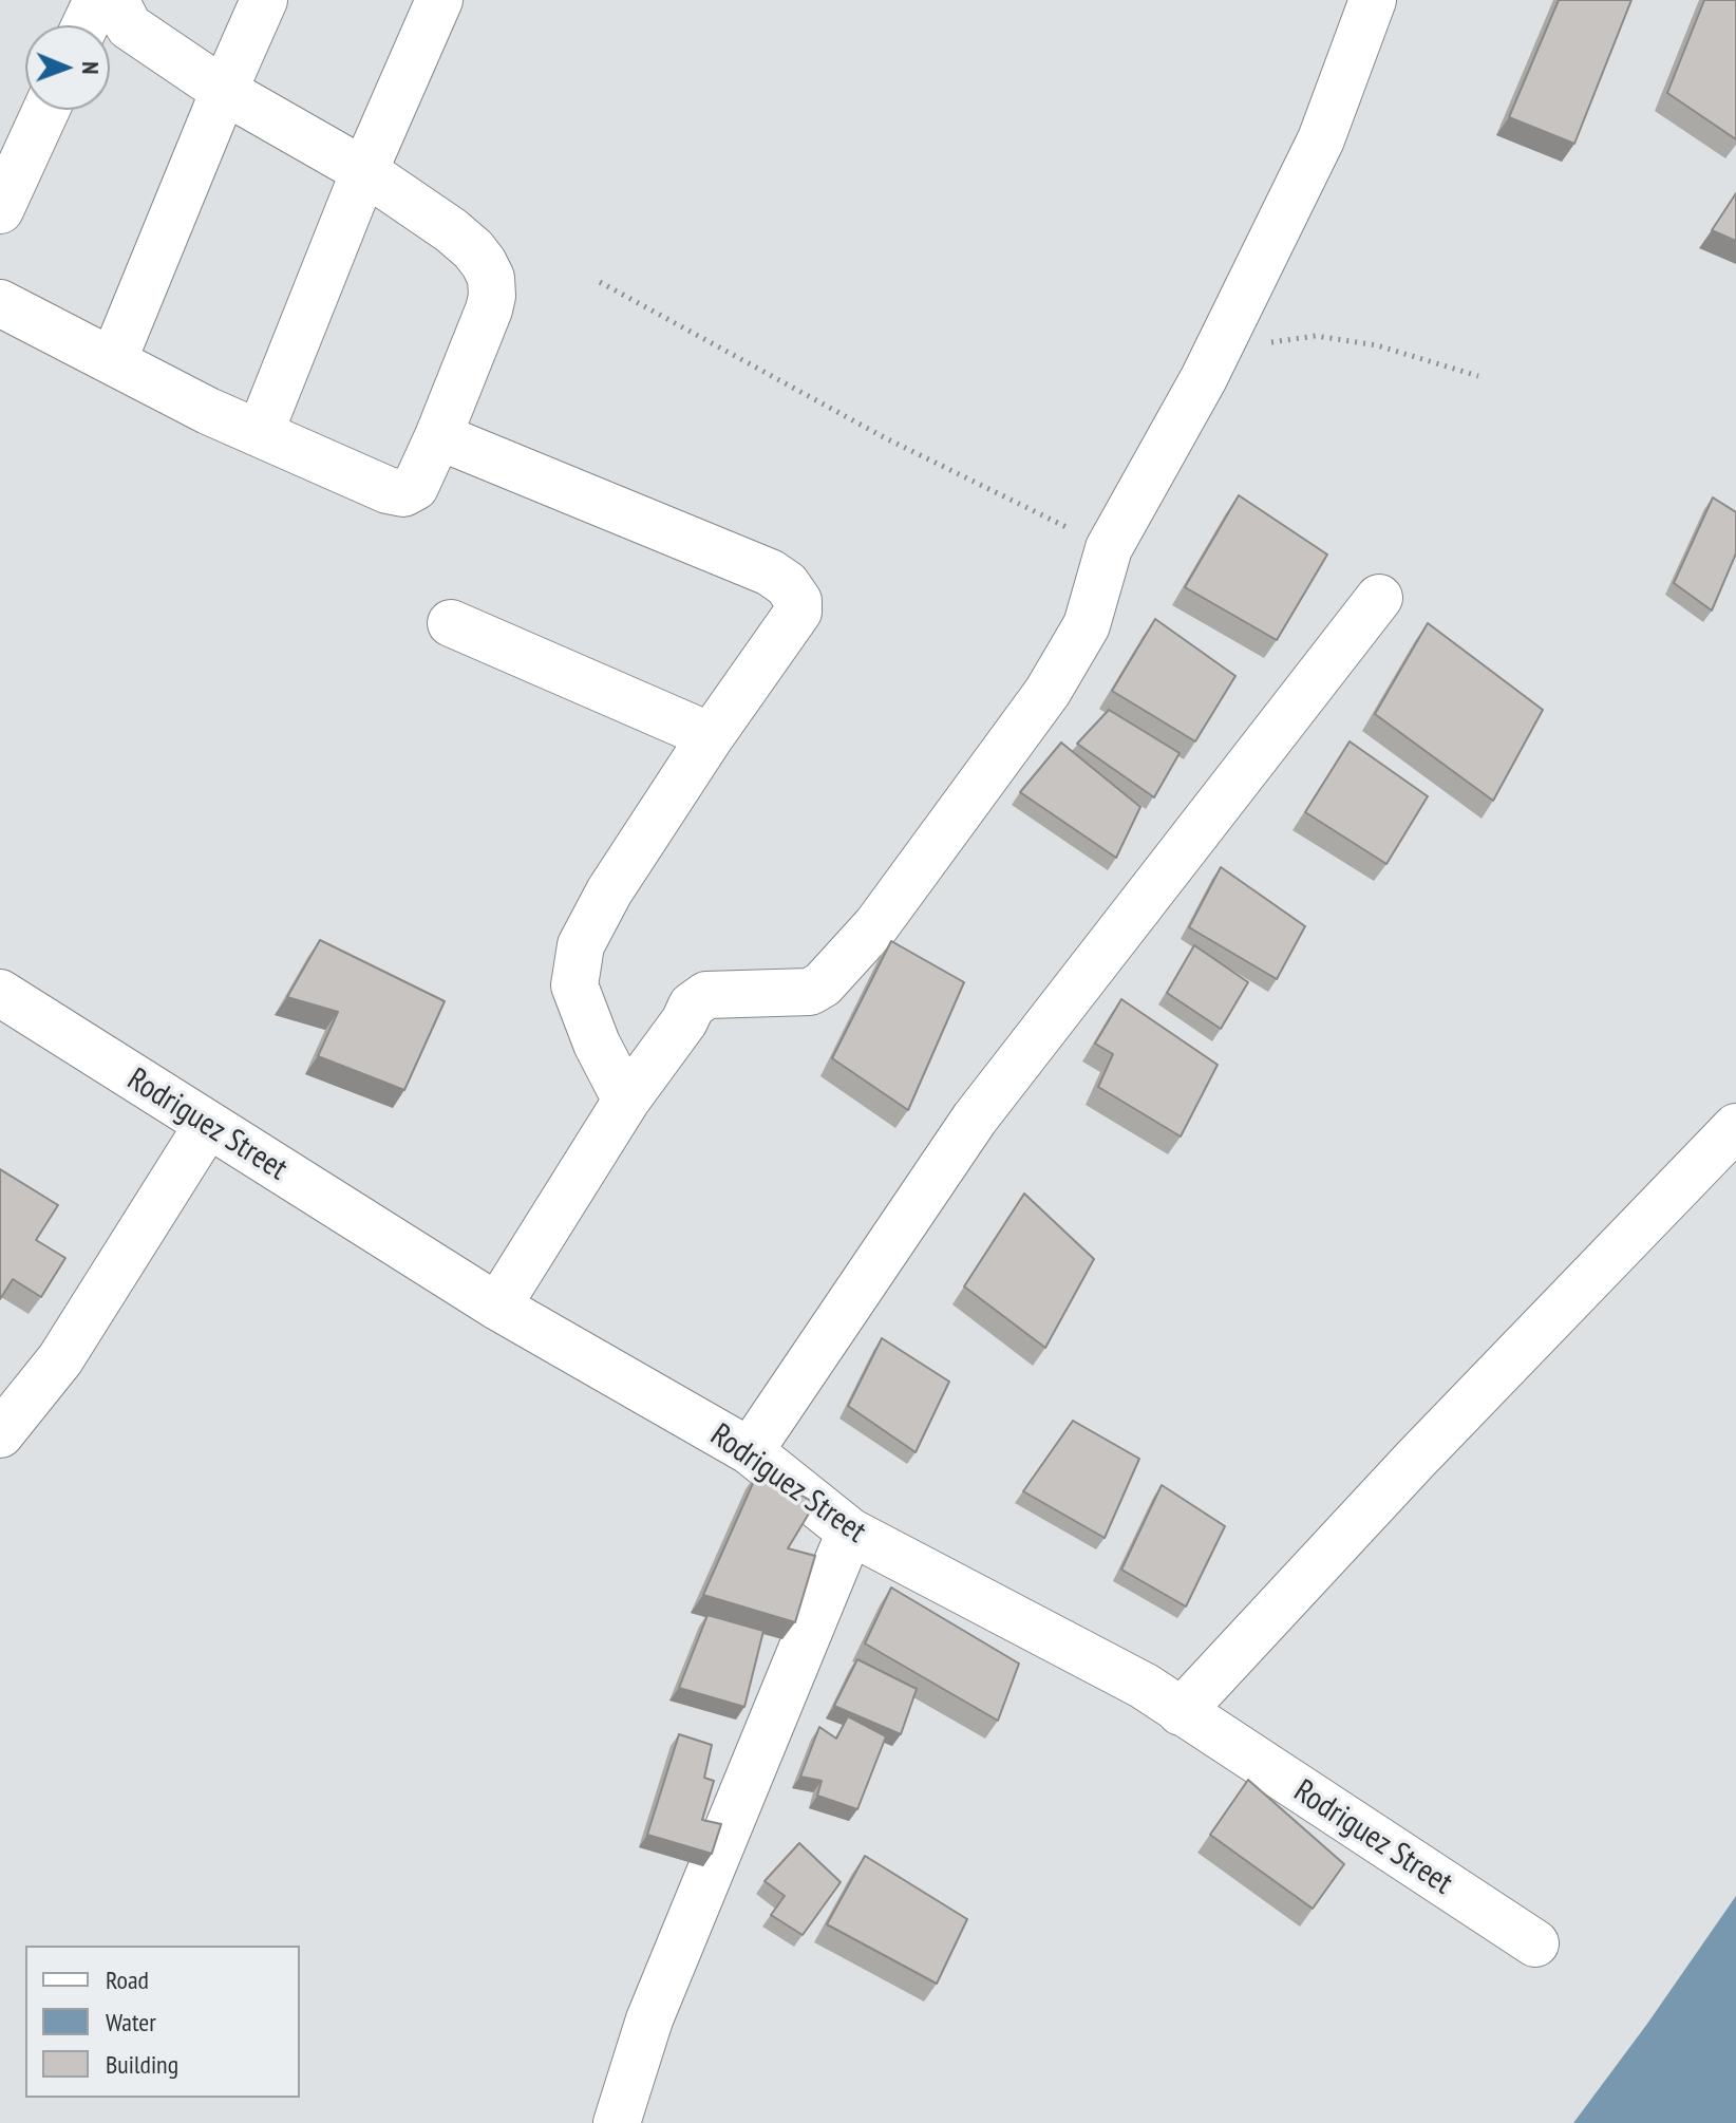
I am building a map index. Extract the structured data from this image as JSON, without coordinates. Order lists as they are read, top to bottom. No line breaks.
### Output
{"streets":{"street":["Rodriguez Street"]},"legend":["Road","Water","Building"],"north":"right"}
